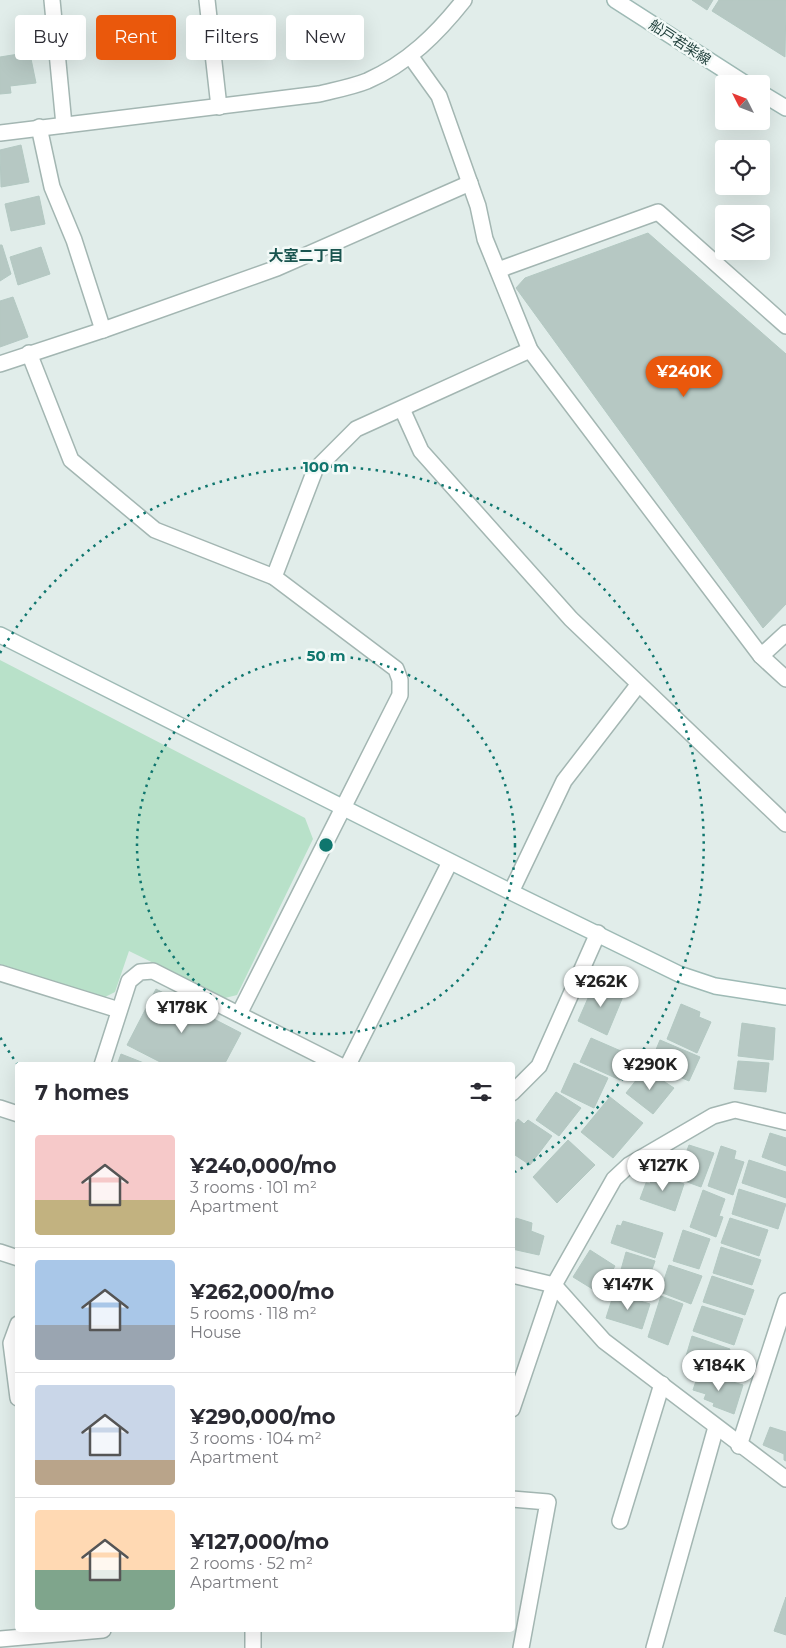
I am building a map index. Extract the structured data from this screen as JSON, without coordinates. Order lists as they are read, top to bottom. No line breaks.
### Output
{"streets":{"street":["船戸若柴線"]},"districts":["大室二丁目"],"north":"top left","page":{"chip":["Buy","Rent","Filters","New"],"price":["¥240K","¥262K","¥178K","¥290K","¥127K","¥147K","¥184K"],"heading":"7 homes","list":[{"name":"¥240,000/mo","note":"3 rooms · 101 m² · Apartment"},{"name":"¥262,000/mo","note":"5 rooms · 118 m² · House"},{"name":"¥290,000/mo","note":"3 rooms · 104 m² · Apartment"},{"name":"¥127,000/mo","note":"2 rooms · 52 m² · Apartment"}]},"rings":["100 m","50 m"]}
